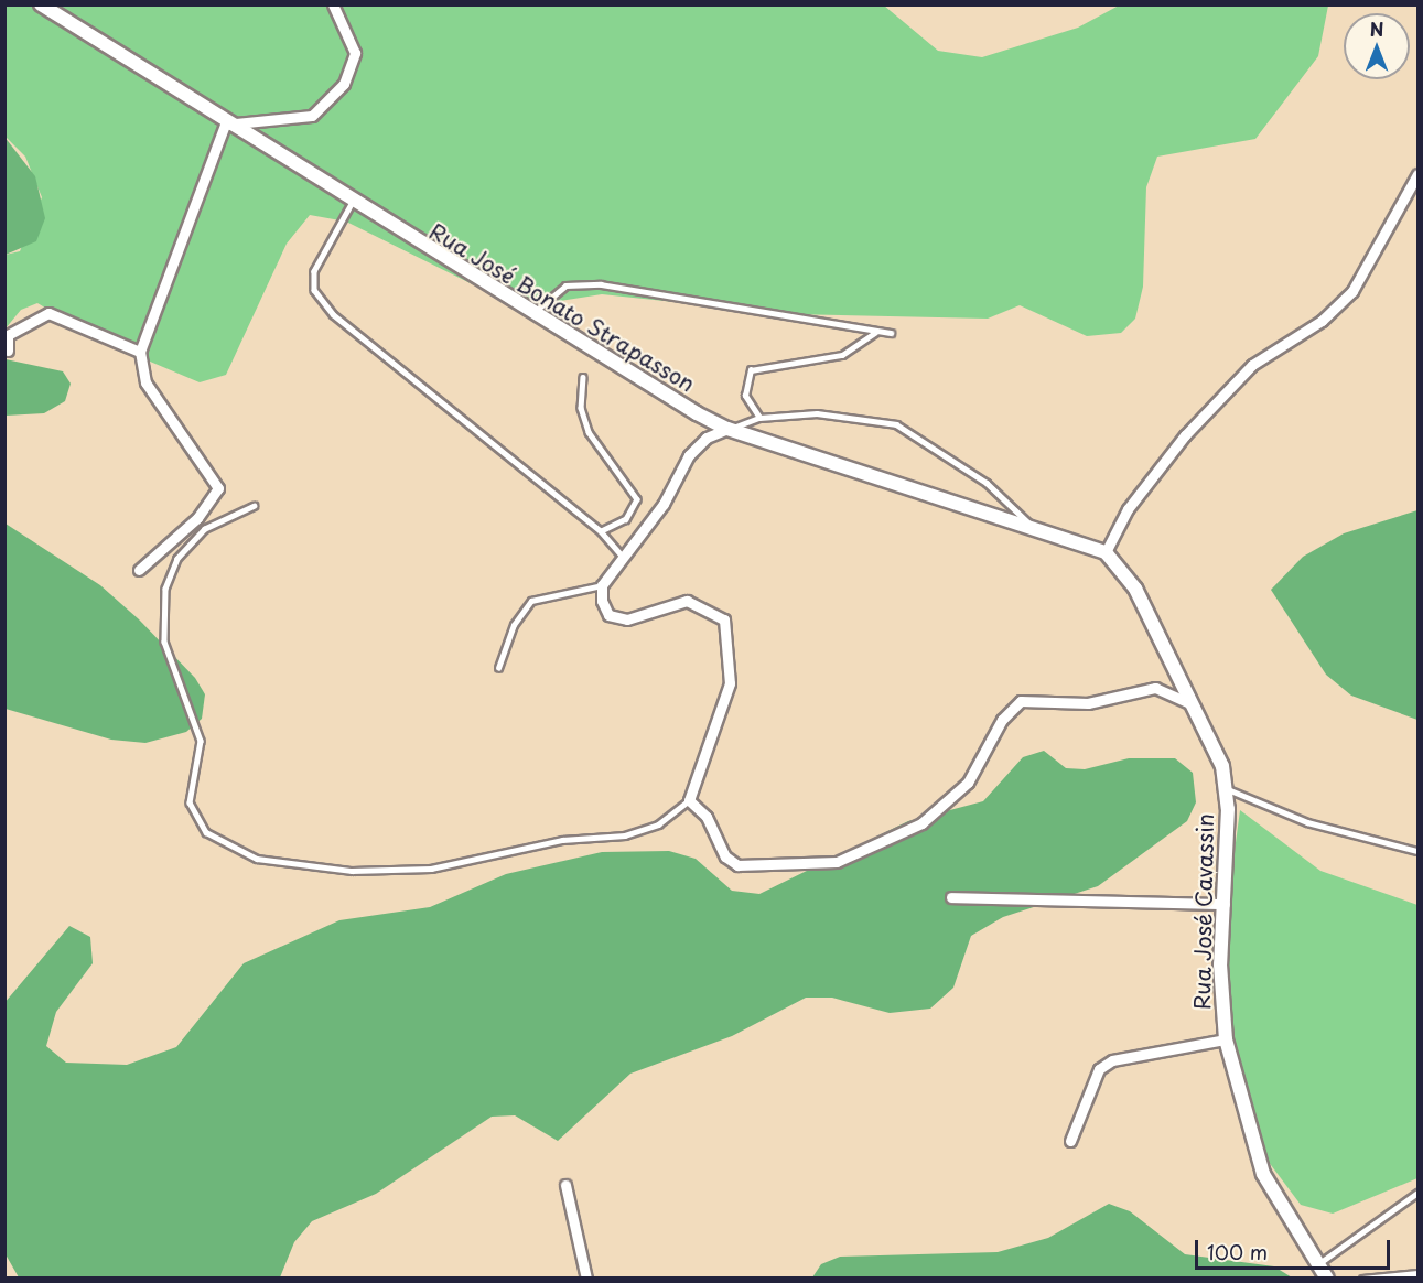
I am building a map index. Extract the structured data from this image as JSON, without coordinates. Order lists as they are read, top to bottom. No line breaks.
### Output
{"streets":{"street":["Rua José Bonato Strapasson","Rua José Cavassin"]},"crossings":[["Rua José Bonato Strapasson","Rua José Cavassin"]],"scale_bar":"100 m","north":"top"}
